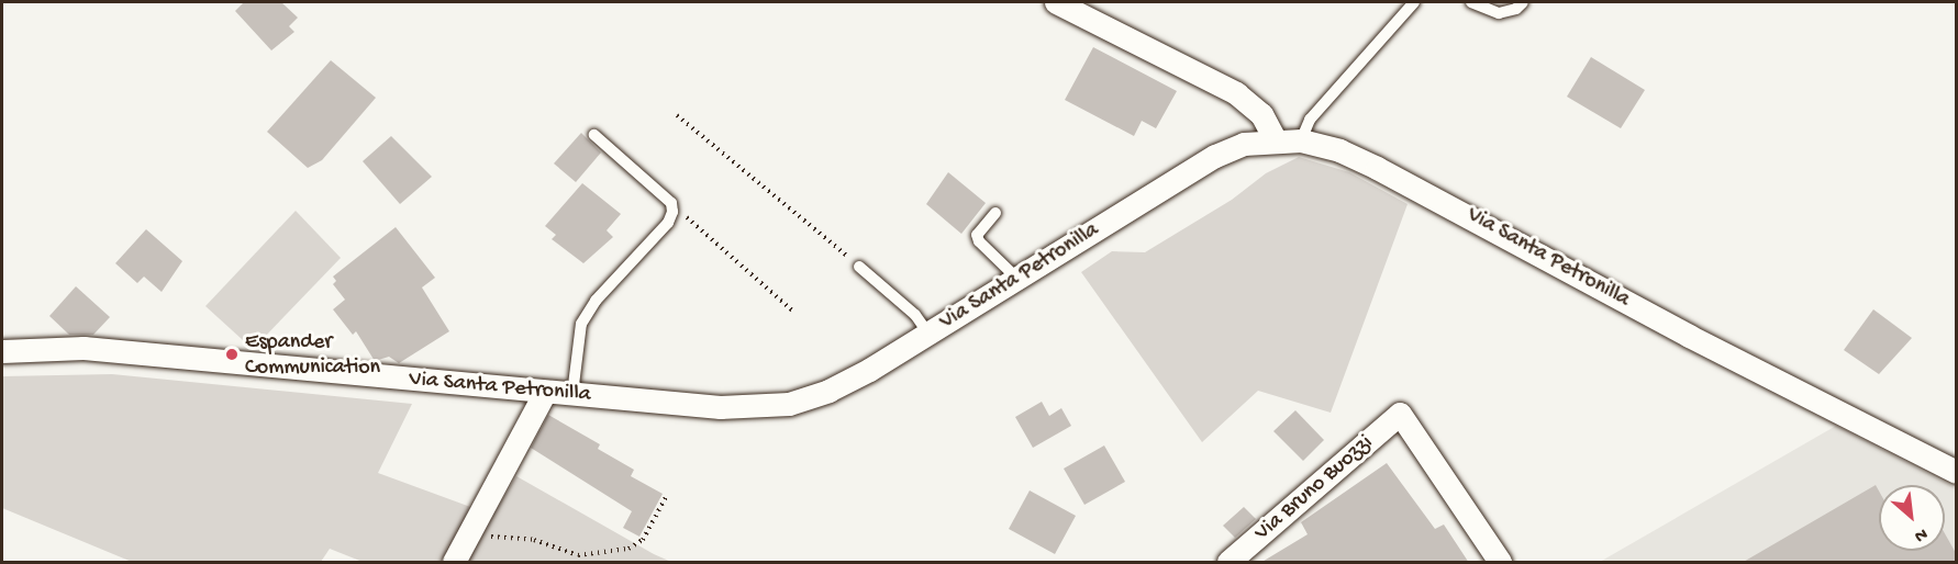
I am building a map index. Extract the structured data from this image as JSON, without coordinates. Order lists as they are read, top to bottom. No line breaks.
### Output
{"streets":{"street":["Via Santa Petronilla","Via Bruno Buozzi"]},"places":["Espander Communication"],"north":"bottom right"}
